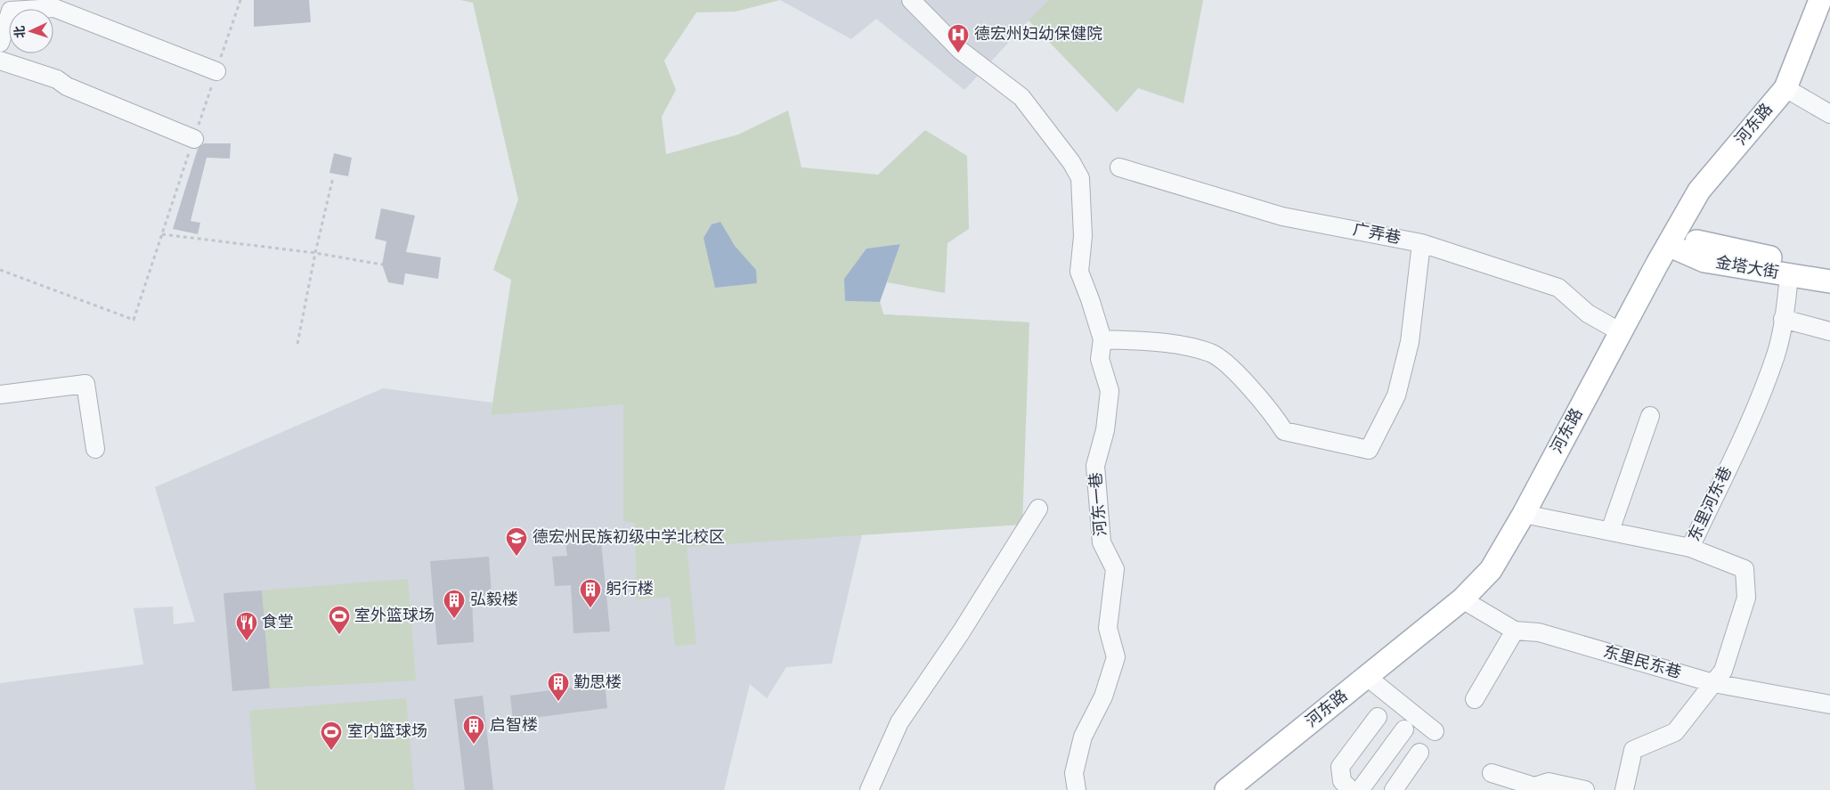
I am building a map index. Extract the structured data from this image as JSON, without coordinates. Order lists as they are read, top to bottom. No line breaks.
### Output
{"streets":{"main road":["河东路","金塔大街"],"street":["广弄巷","河东一巷","东里河东巷","东里民东巷"]},"crossings":[["河东路","广弄巷"],["河东路","金塔大街"],["河东路","东里民东巷"],["金塔大街","东里河东巷"],["东里河东巷","东里民东巷"]],"places":{"hospital":["德宏州妇幼保健院"],"school or university":["德宏州民族初级中学北校区"],"building":["躬行楼","弘毅楼","勤思楼","启智楼"],"sports":["室外篮球场","室内篮球场"],"restaurant":["食堂"]},"north":"left"}
